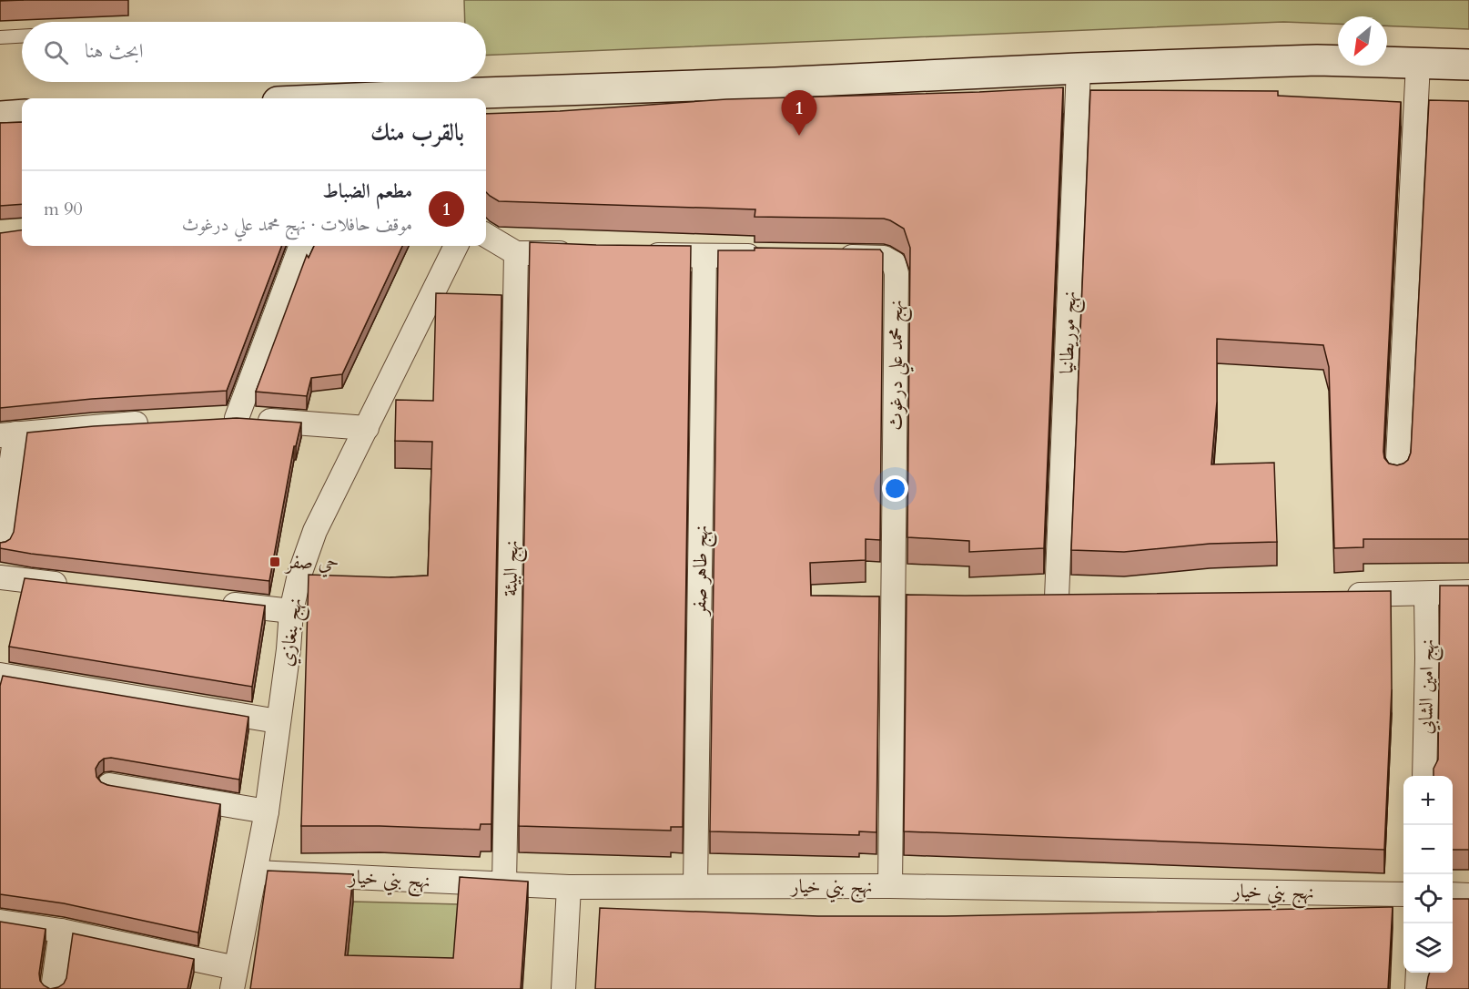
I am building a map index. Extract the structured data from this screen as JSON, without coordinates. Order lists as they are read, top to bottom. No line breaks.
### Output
{"streets":{"street":["نهج موريطانيا","نهج محمد علي درغوث","نهج البيئة","نهج طاهر صفر","نهج بنغازي","نهج امين الشابي","نهج بني خيار"]},"crossings":[["نهج محمد علي درغوث","نهج بني خيار"],["نهج البيئة","نهج بني خيار"],["نهج طاهر صفر","نهج بني خيار"],["نهج بنغازي","نهج بني خيار"]],"places":{"transit":["حي صفر"]},"north":"bottom left","page":{"search":"ابحث هنا","pins":"1","heading":"بالقرب منك","list":[{"mark":"1","name":"مطعم الضباط","note":"موقف حافلات · نهج محمد علي درغوث","value":"90 m"}],"map_buttons":["+","−"]}}
